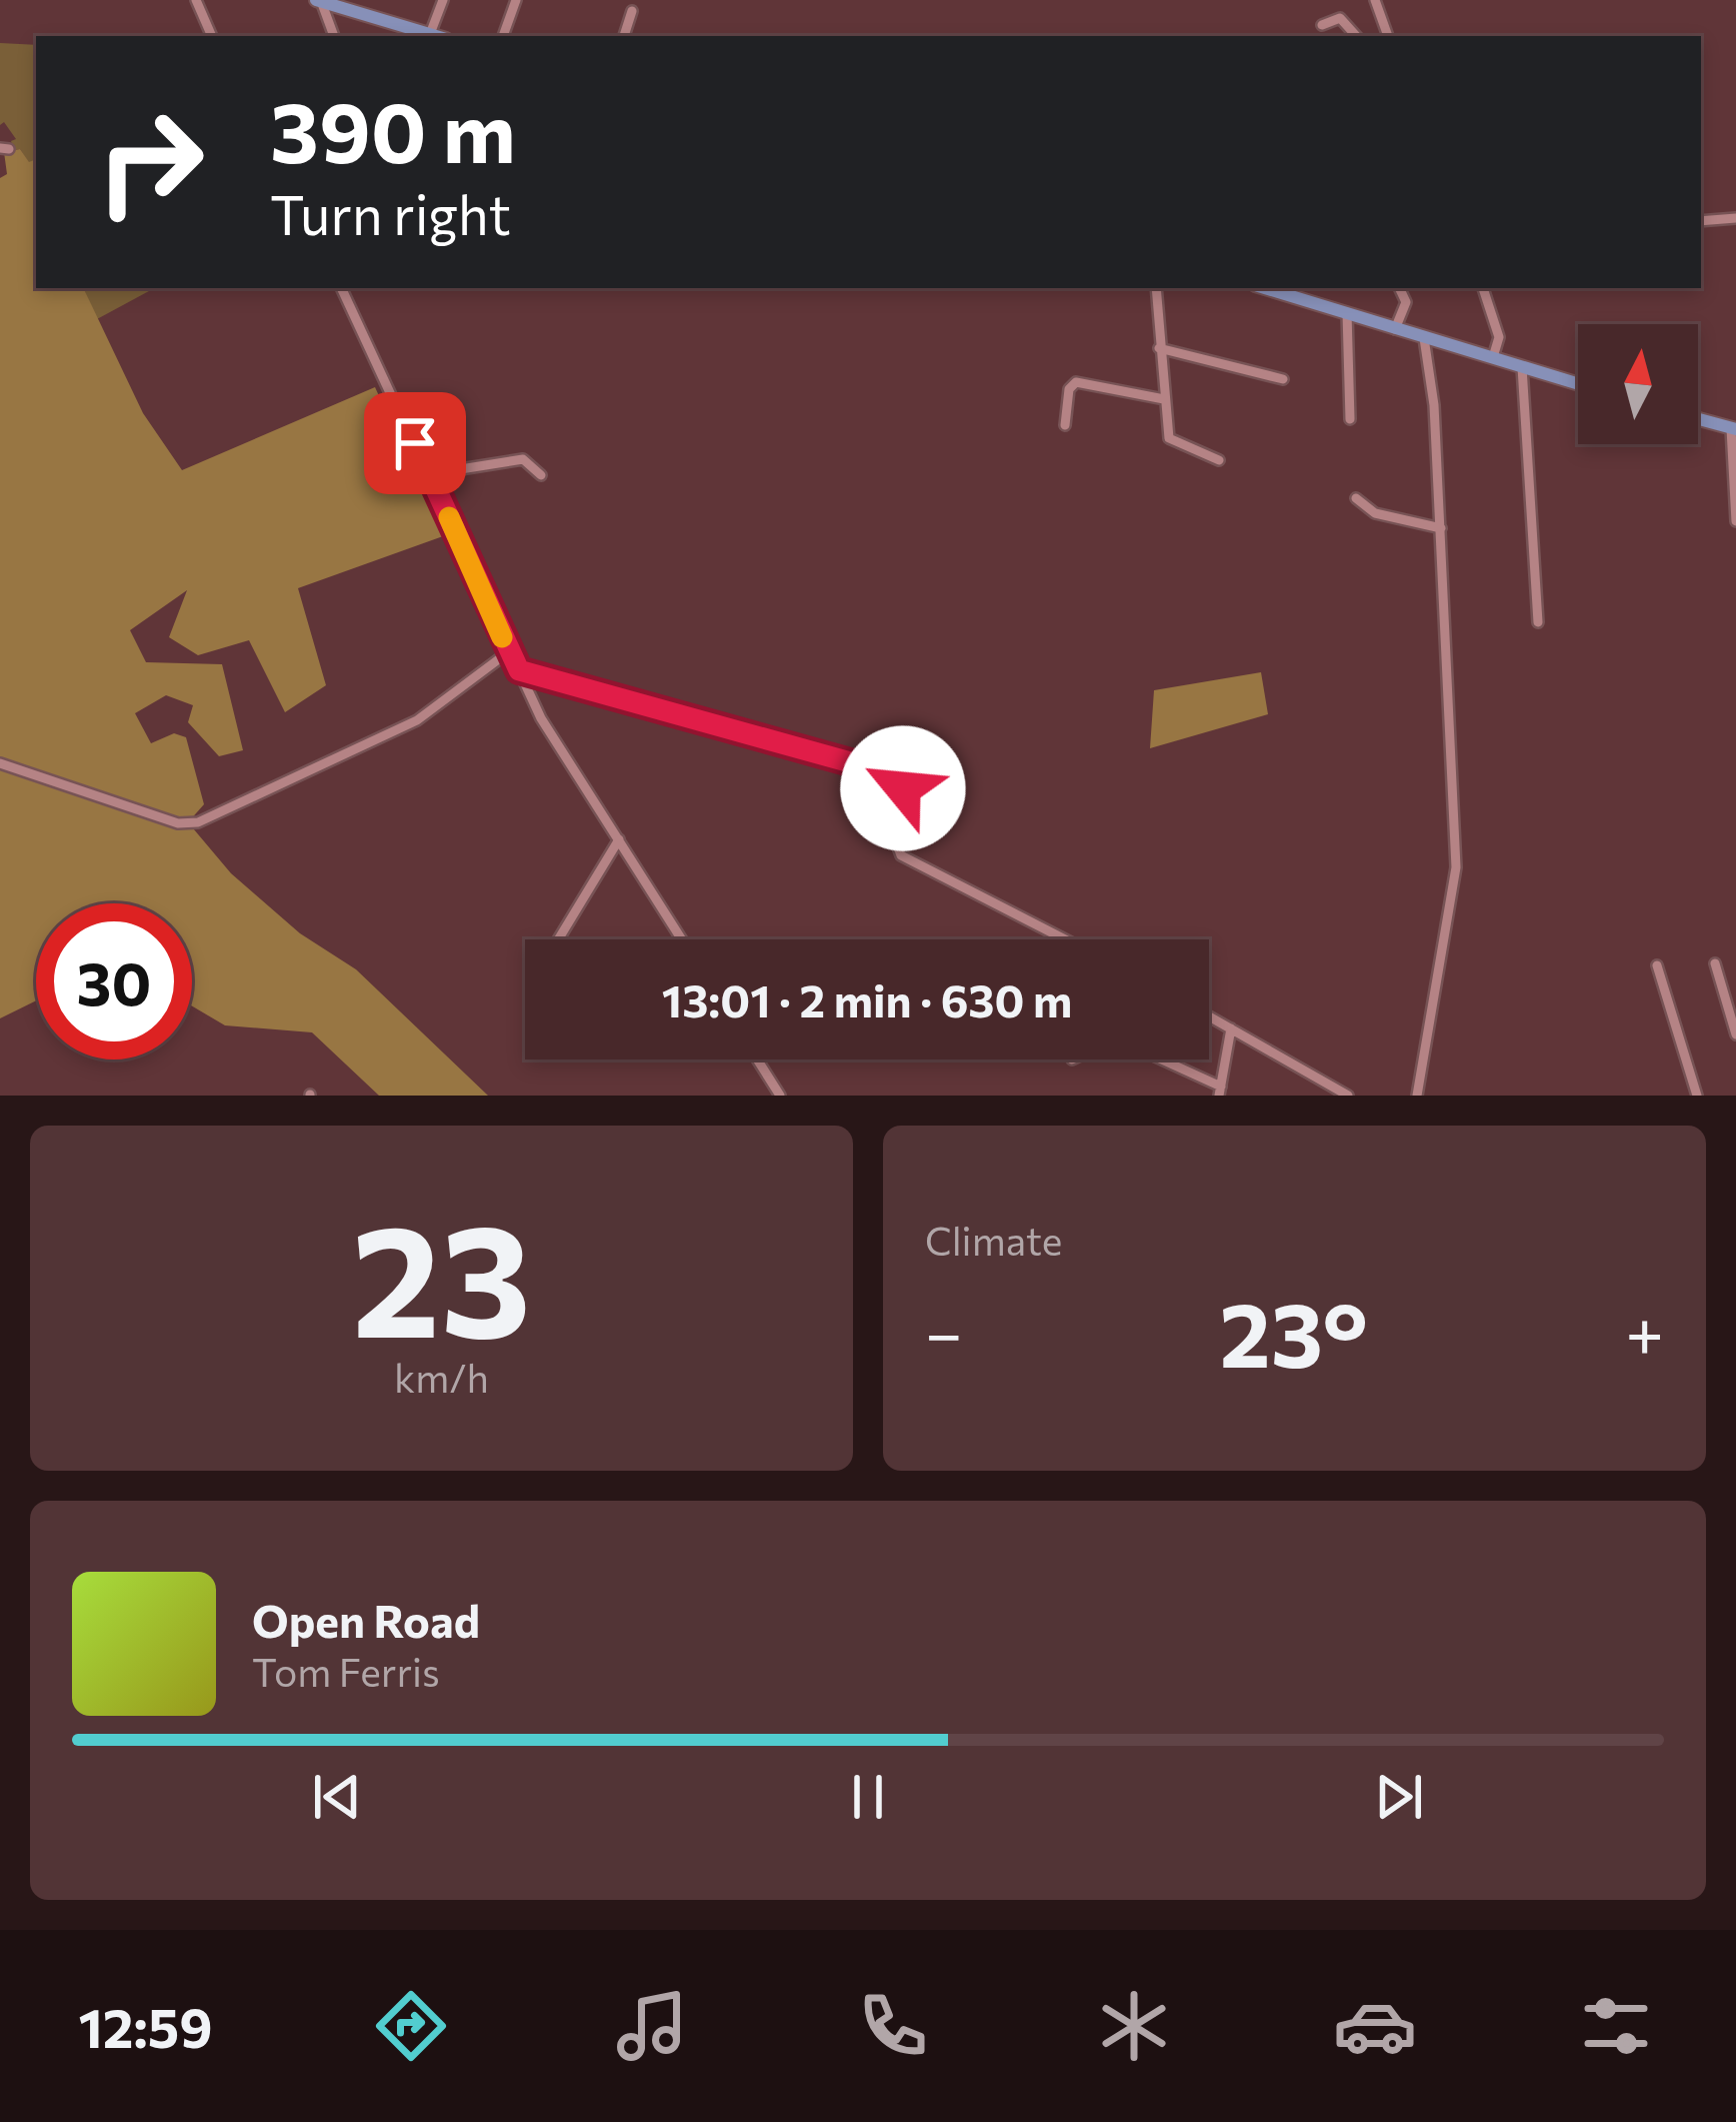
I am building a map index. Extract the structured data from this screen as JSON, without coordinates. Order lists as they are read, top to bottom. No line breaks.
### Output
{"north":"top","page":{"turn":["390 m","Turn right"],"limit":"30","trip":"13:01 · 2 min · 630 m","tile":[["23","km/h"],"Climate"],"heat":["−","23°","+"],"song":["Open Road","Tom Ferris"],"tabs":"12:59"}}
